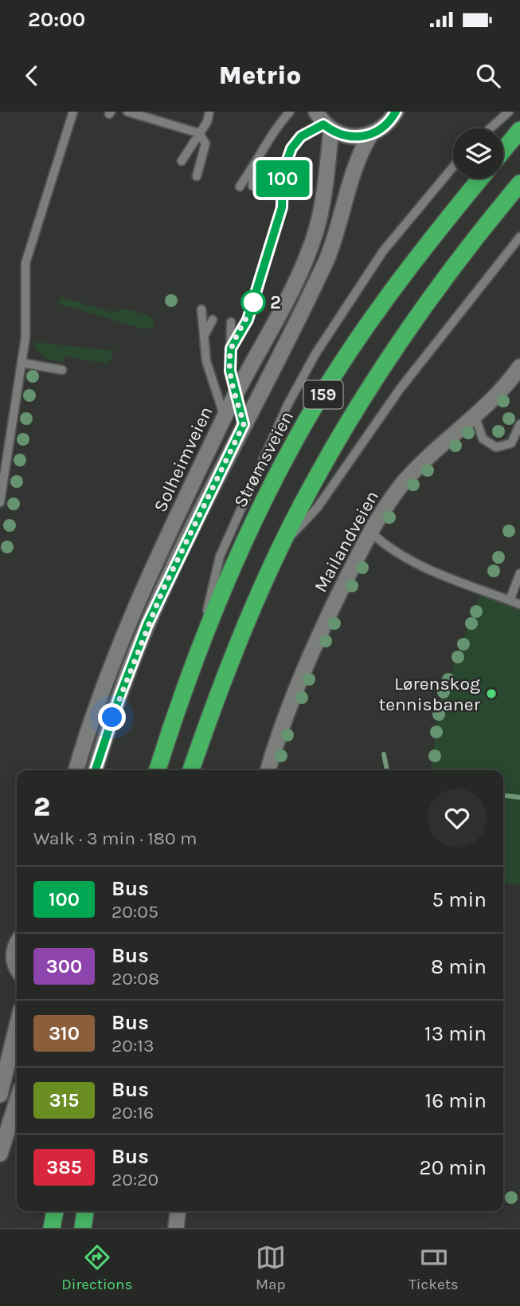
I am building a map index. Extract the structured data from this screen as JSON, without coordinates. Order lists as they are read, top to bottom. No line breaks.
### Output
{"streets":{"highway":["159","Strømsveien"],"main road":["Solheimveien","Mailandveien"]},"places":["2","Lørenskog tennisbaner"],"lines":["bus line 100"],"page":{"status":"20:00","header":"Metrio","on_map":"100","heading":["2","Walk · 3 min · 180 m"],"list":[{"mark":"100","name":"Bus","note":"20:05","value":"5 min"},{"mark":"300","name":"Bus","note":"20:08","value":"8 min"},{"mark":"310","name":"Bus","note":"20:13","value":"13 min"},{"mark":"315","name":"Bus","note":"20:16","value":"16 min"},{"mark":"385","name":"Bus","note":"20:20","value":"20 min"}],"tabs":["Directions","Map","Tickets"]}}
